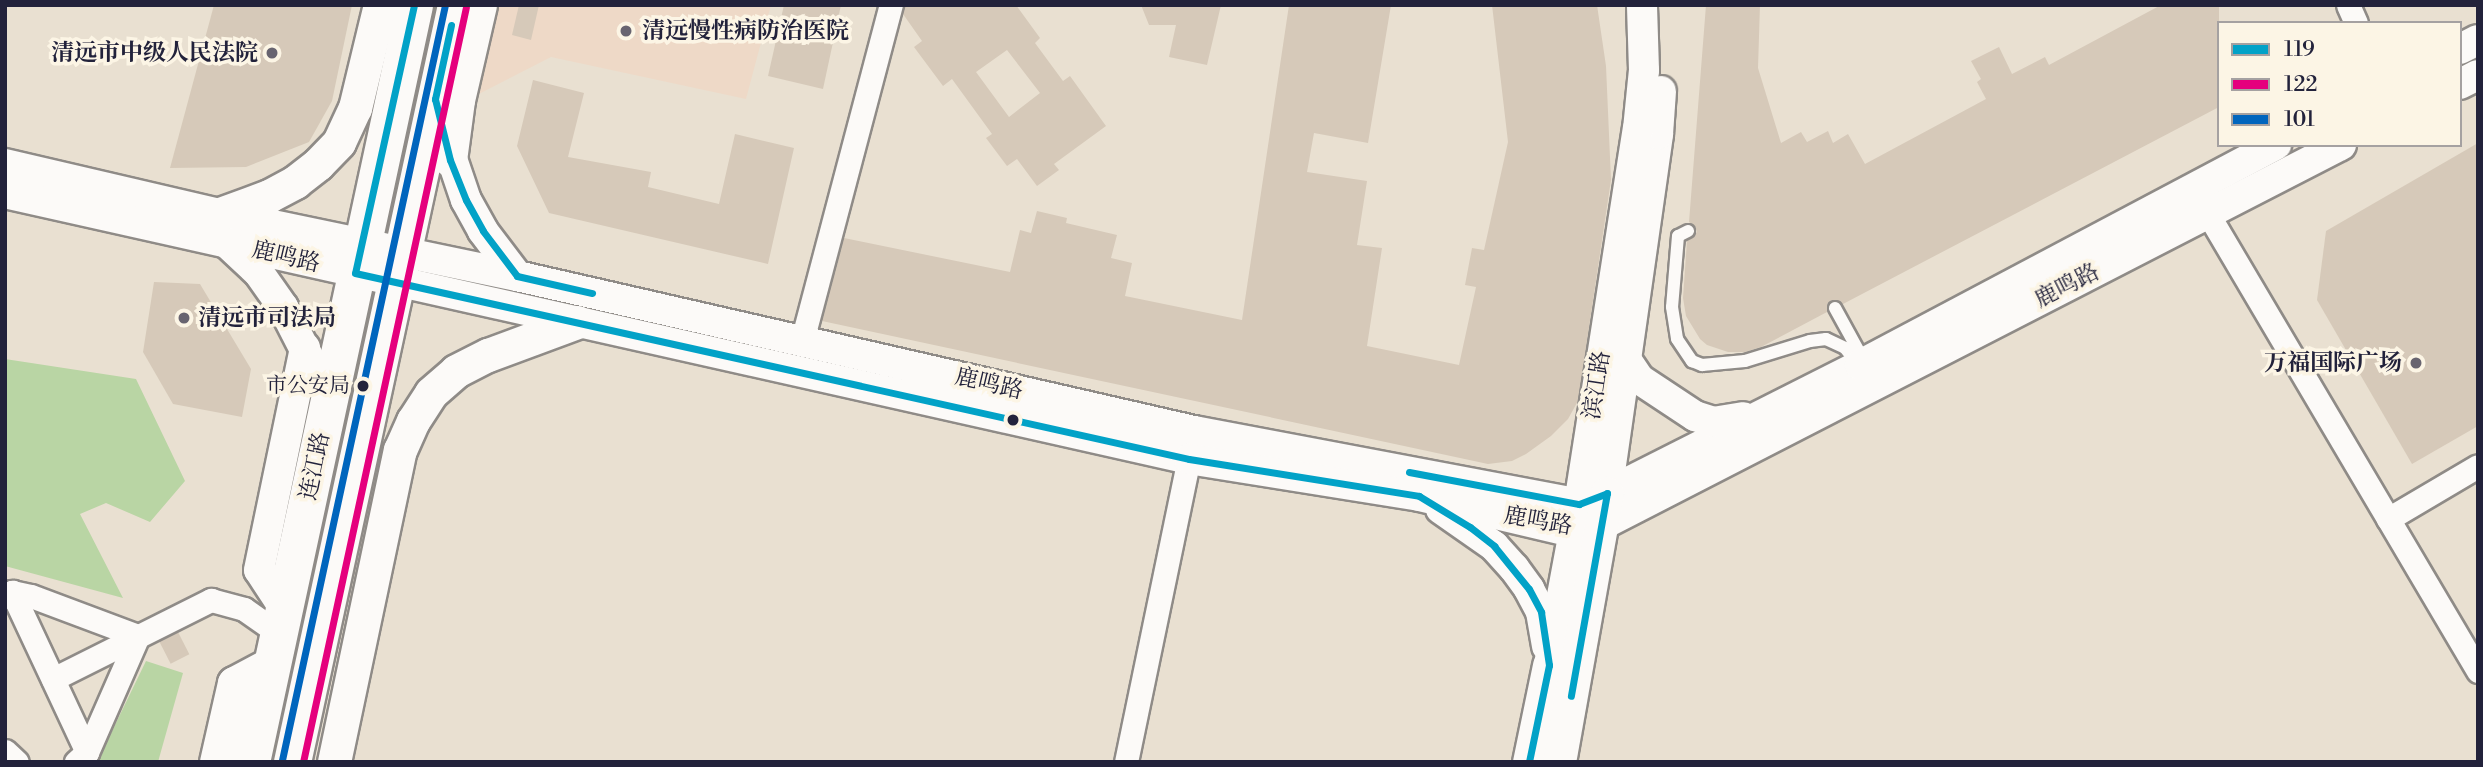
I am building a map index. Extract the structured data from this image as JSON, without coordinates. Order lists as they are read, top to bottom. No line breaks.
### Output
{"streets":{"main road":["滨江路","连江路"],"street":["鹿鸣路"]},"crossings":[["鹿鸣路","滨江路"],["鹿鸣路","连江路"]],"places":["清远慢性病防治医院","清远市中级人民法院","清远市司法局","万福国际广场","市公安局"],"lines":["transit line 119","transit line 101","transit line 122"],"legend":["119","122","101"]}
